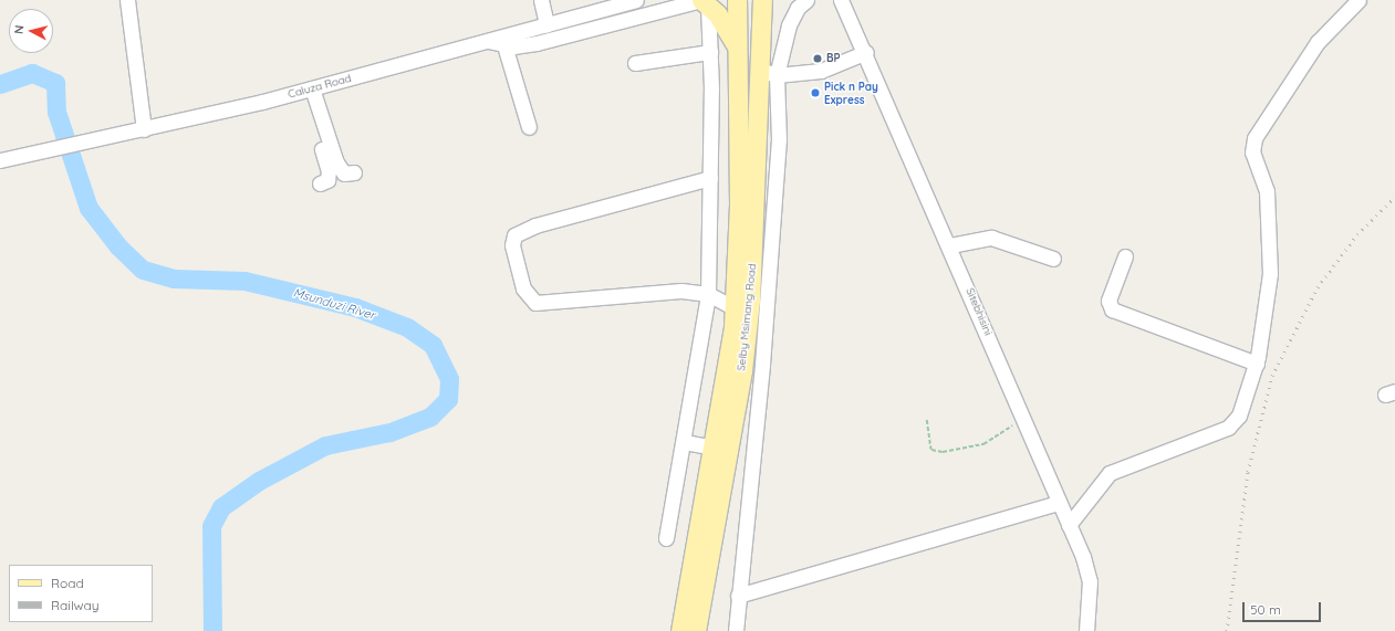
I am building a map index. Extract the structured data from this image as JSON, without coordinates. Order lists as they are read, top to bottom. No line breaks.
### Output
{"streets":{"main road":["Selby Msimang Road"],"street":["Caluza Road","Sitebhisini"]},"water":["Msunduzi River"],"places":["BP","Pick n Pay Express"],"legend":["Road","Railway"],"scale_bar":"50 m","north":"left"}
